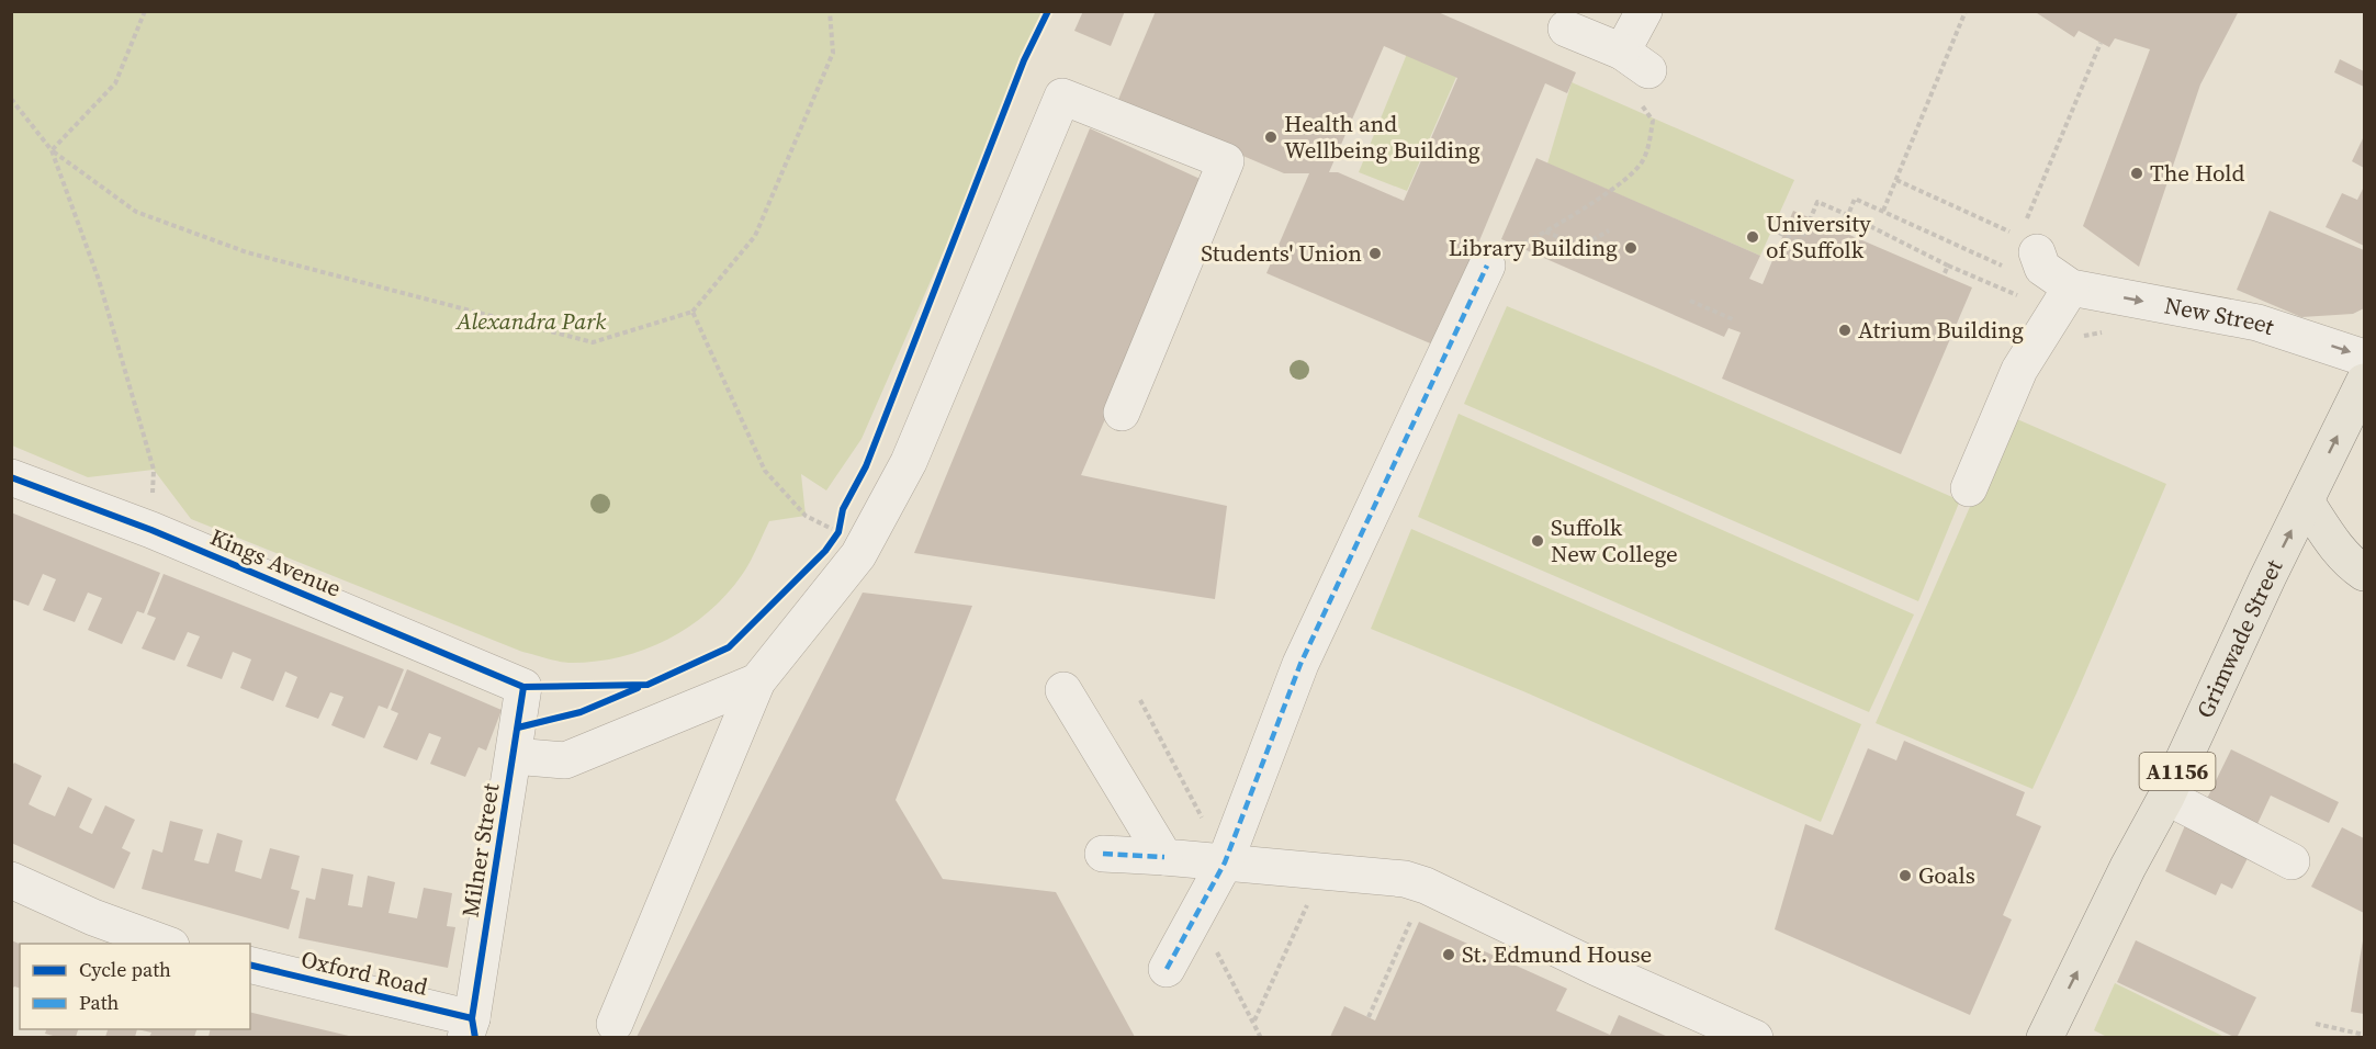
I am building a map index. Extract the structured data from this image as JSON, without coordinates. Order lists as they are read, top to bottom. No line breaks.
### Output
{"streets":{"main road":["Grimwade Street","A1156"],"street":["New Street","Kings Avenue","Milner Street","Oxford Road"]},"crossings":[["Kings Avenue","Milner Street"],["Milner Street","Oxford Road"]],"one_way":["New Street","Grimwade Street"],"parks":["Alexandra Park"],"places":["Health and Wellbeing Building","The Hold","University of Suffolk","Library Building","Students' Union","Atrium Building","Suffolk New College","Goals","St. Edmund House"],"legend":["Cycle path","Path"]}
